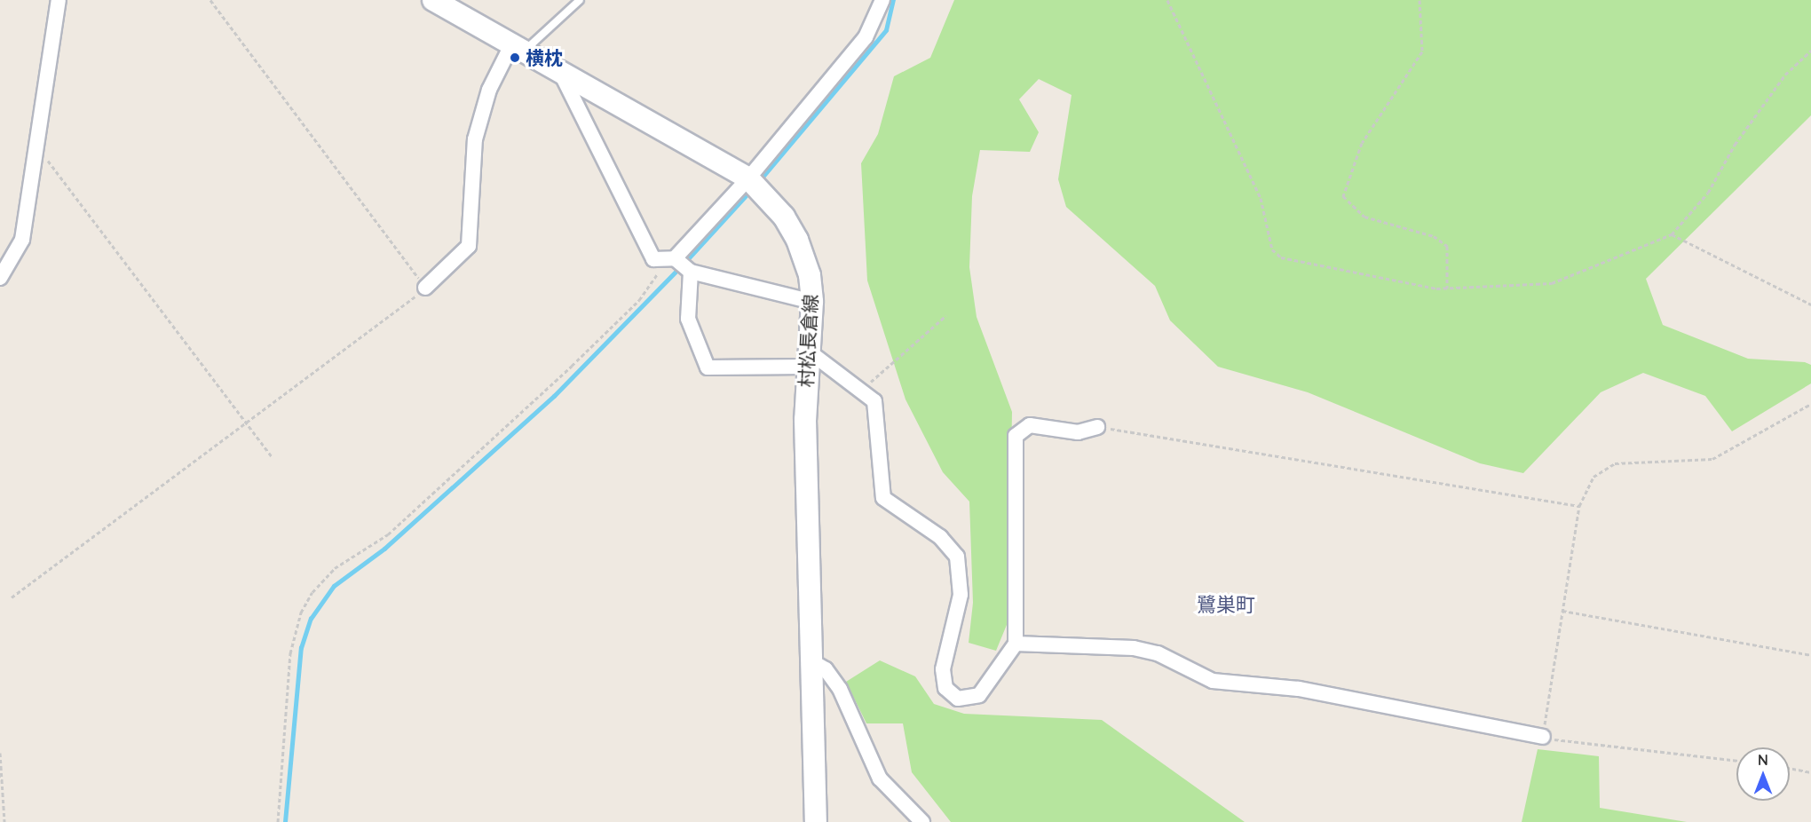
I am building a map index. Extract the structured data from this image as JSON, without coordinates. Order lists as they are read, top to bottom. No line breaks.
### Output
{"streets":{"main road":["村松長倉線"]},"districts":["鷺巣町"],"places":["横枕"],"north":"top"}
